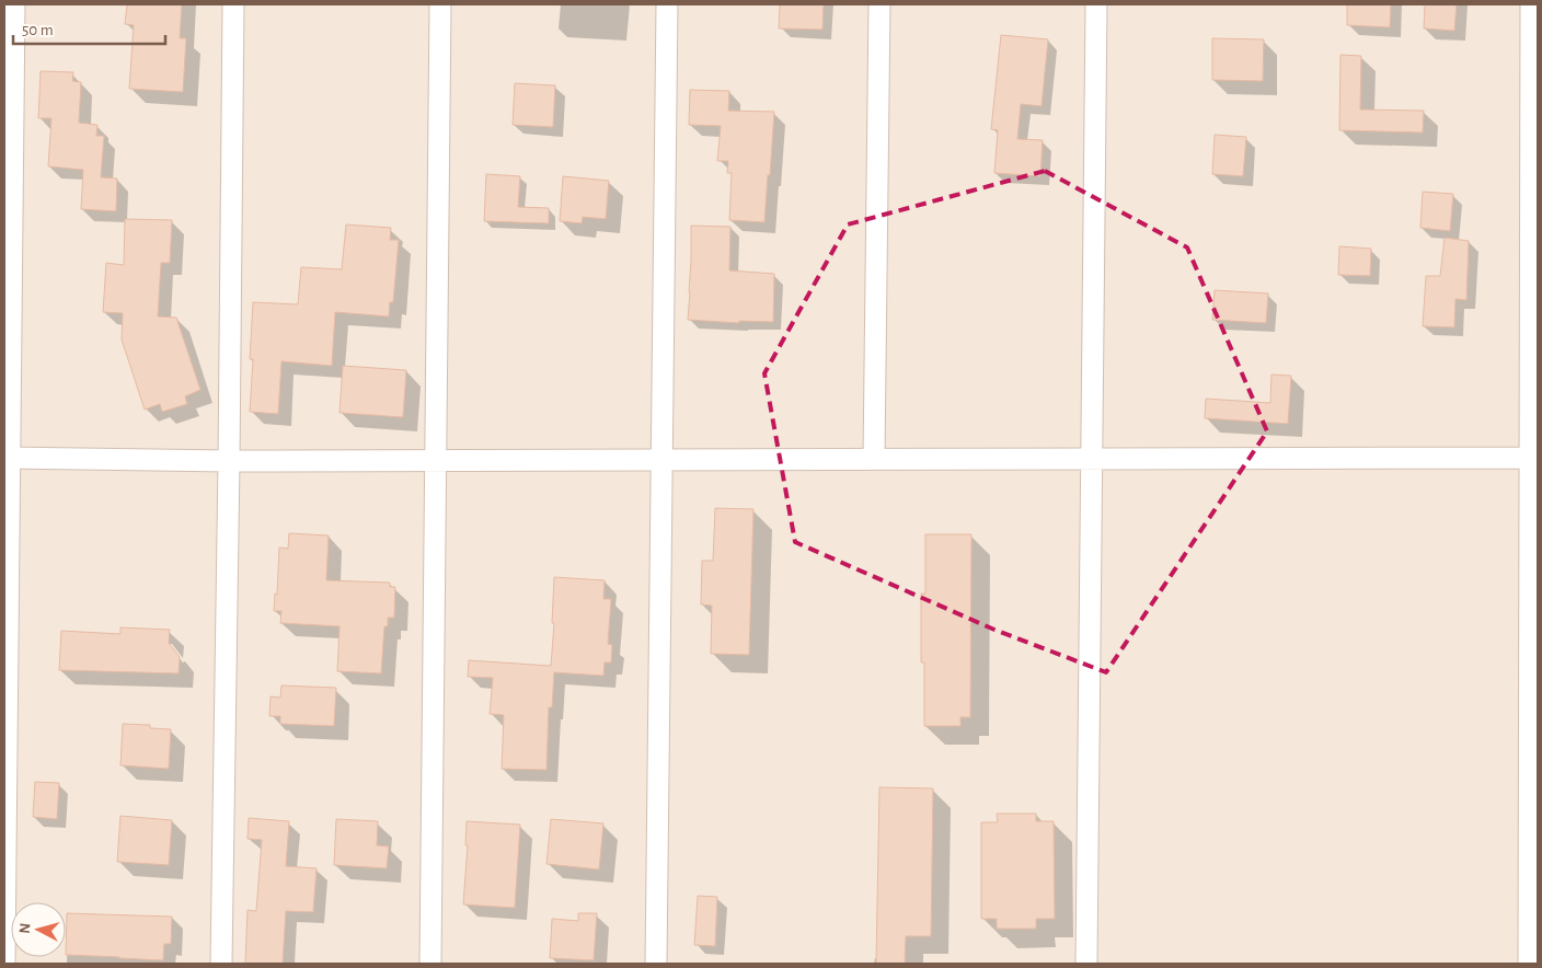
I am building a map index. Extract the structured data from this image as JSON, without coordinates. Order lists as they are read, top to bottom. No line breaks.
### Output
{"scale_bar":"50 m","north":"left"}
